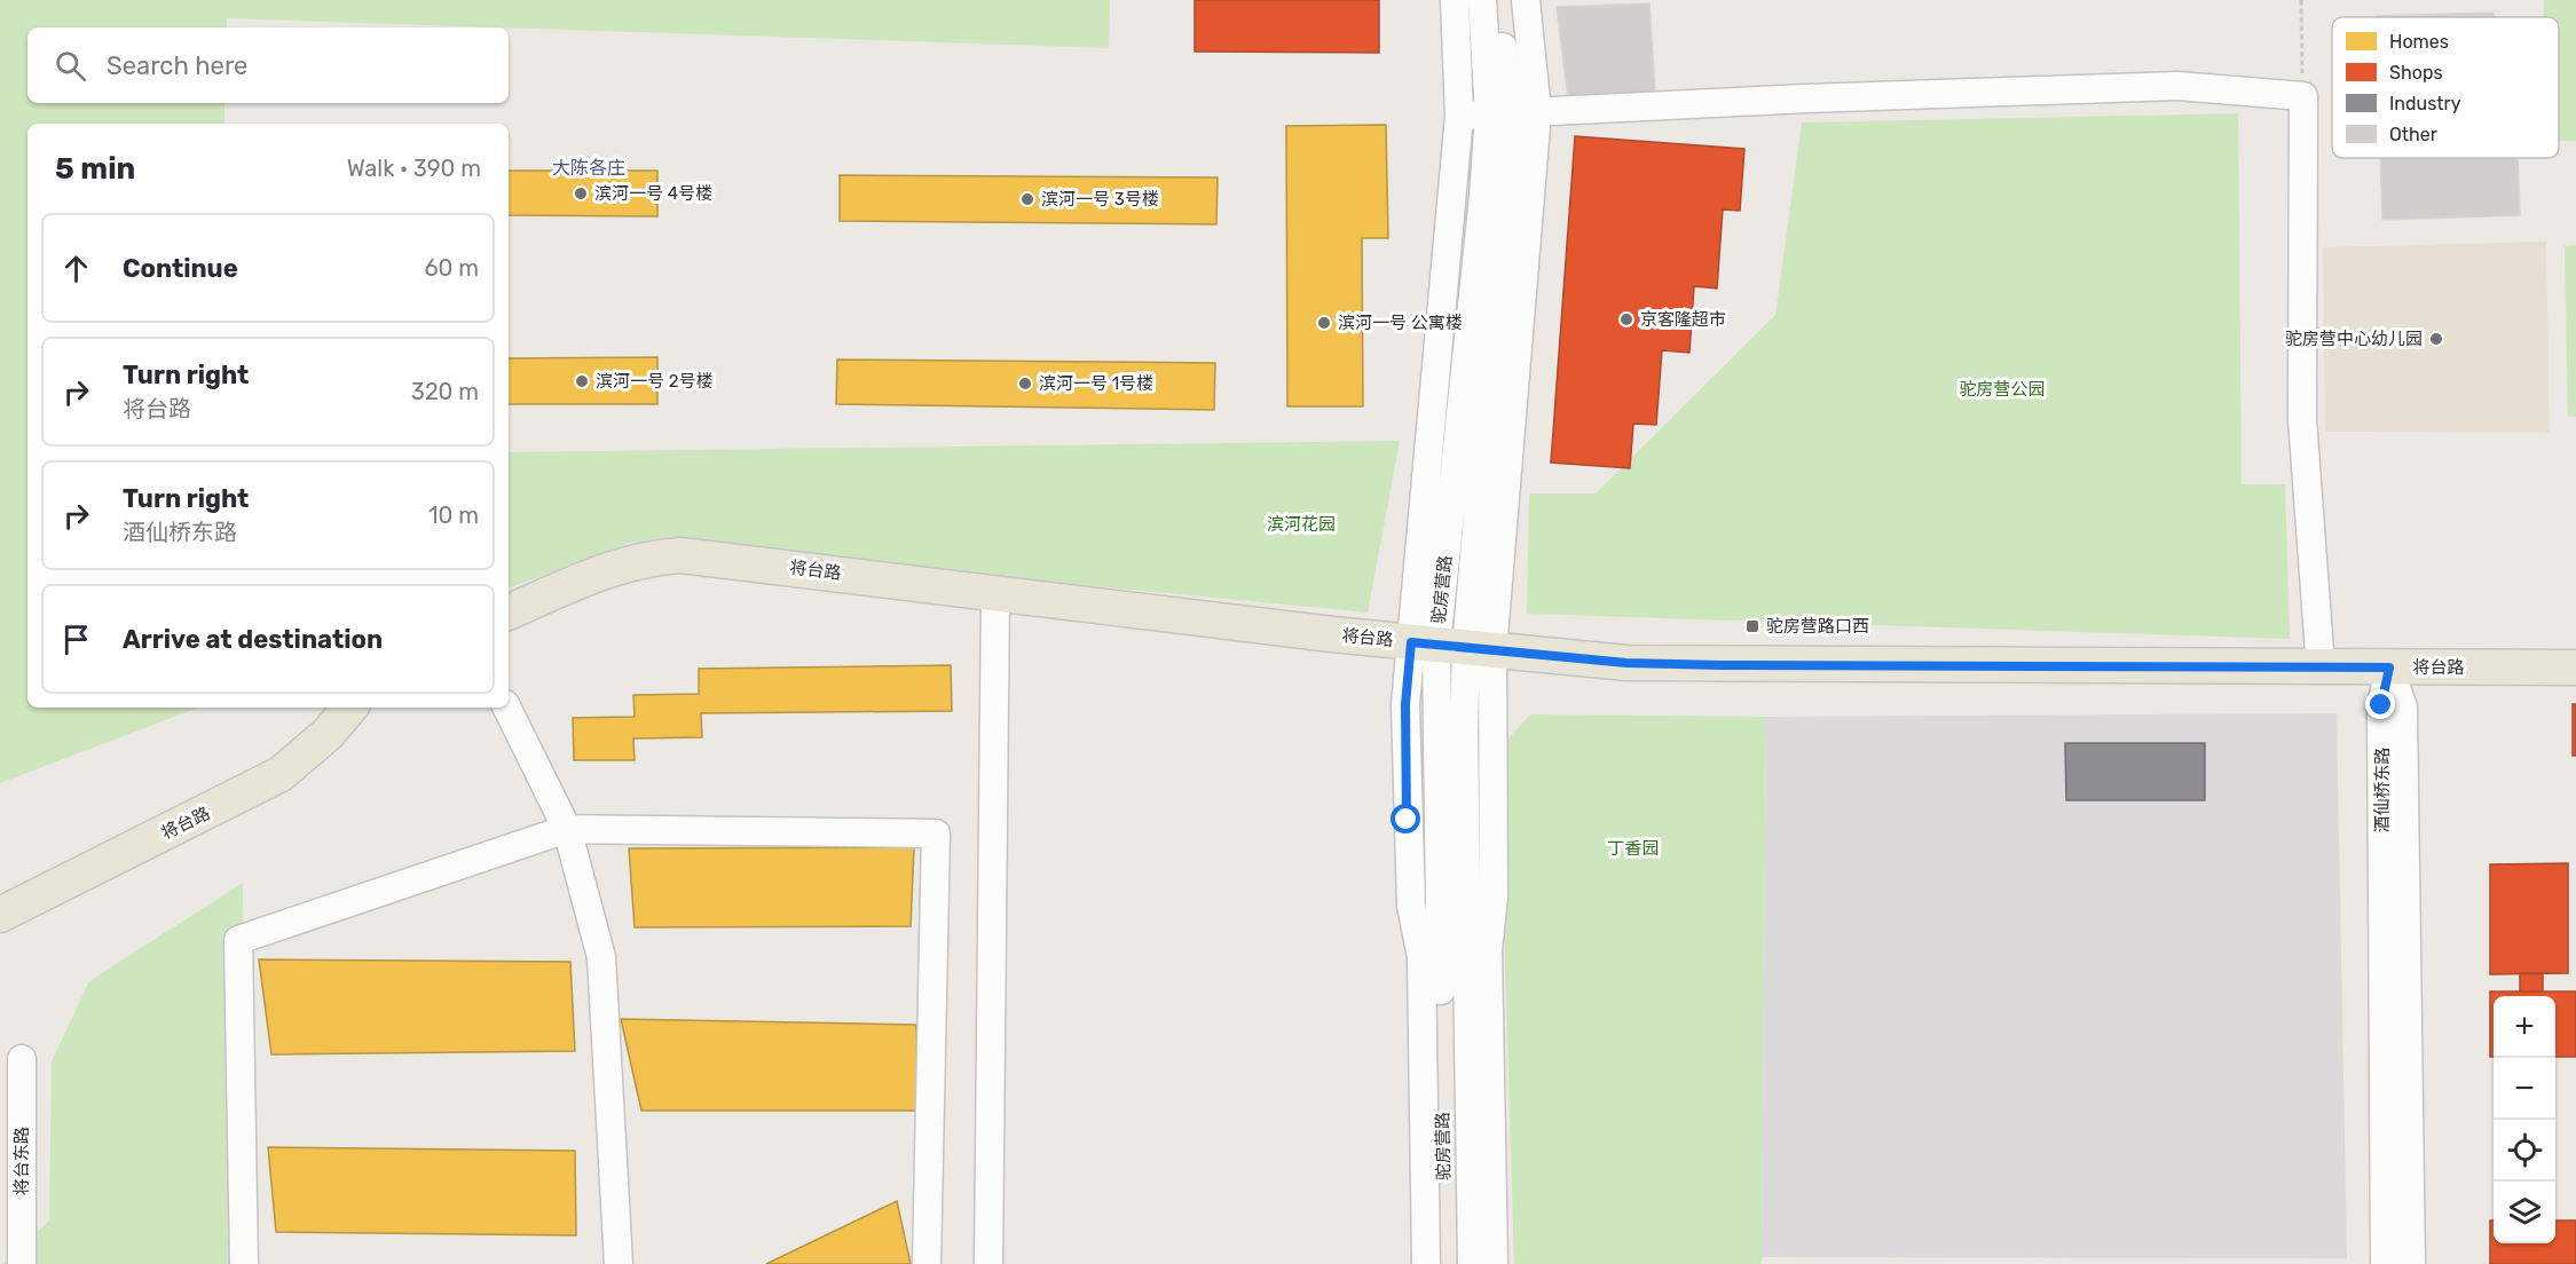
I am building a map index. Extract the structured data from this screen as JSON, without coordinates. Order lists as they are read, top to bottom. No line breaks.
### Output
{"streets":{"main road":["将台路"],"street":["驼房营路","酒仙桥东路","将台东路"]},"crossings":[["将台路","驼房营路"],["将台路","酒仙桥东路"]],"districts":["大陈各庄"],"parks":["驼房营公园","滨河花园","丁香园"],"places":{"other":["滨河一号 4号楼","滨河一号 3号楼","京客隆超市","滨河一号 公寓楼","驼房营中心幼儿园","滨河一号 2号楼","滨河一号 1号楼"],"transit":["驼房营路口西"]},"legend":["Homes","Shops","Industry","Other"],"page":{"search":"Search here","heading":["5 min","Walk · 390 m"],"list":[["Continue","60 m"],["Turn right","将台路","320 m"],["Turn right","酒仙桥东路","10 m"],"Arrive at destination"],"map_buttons":["+","−"]}}
